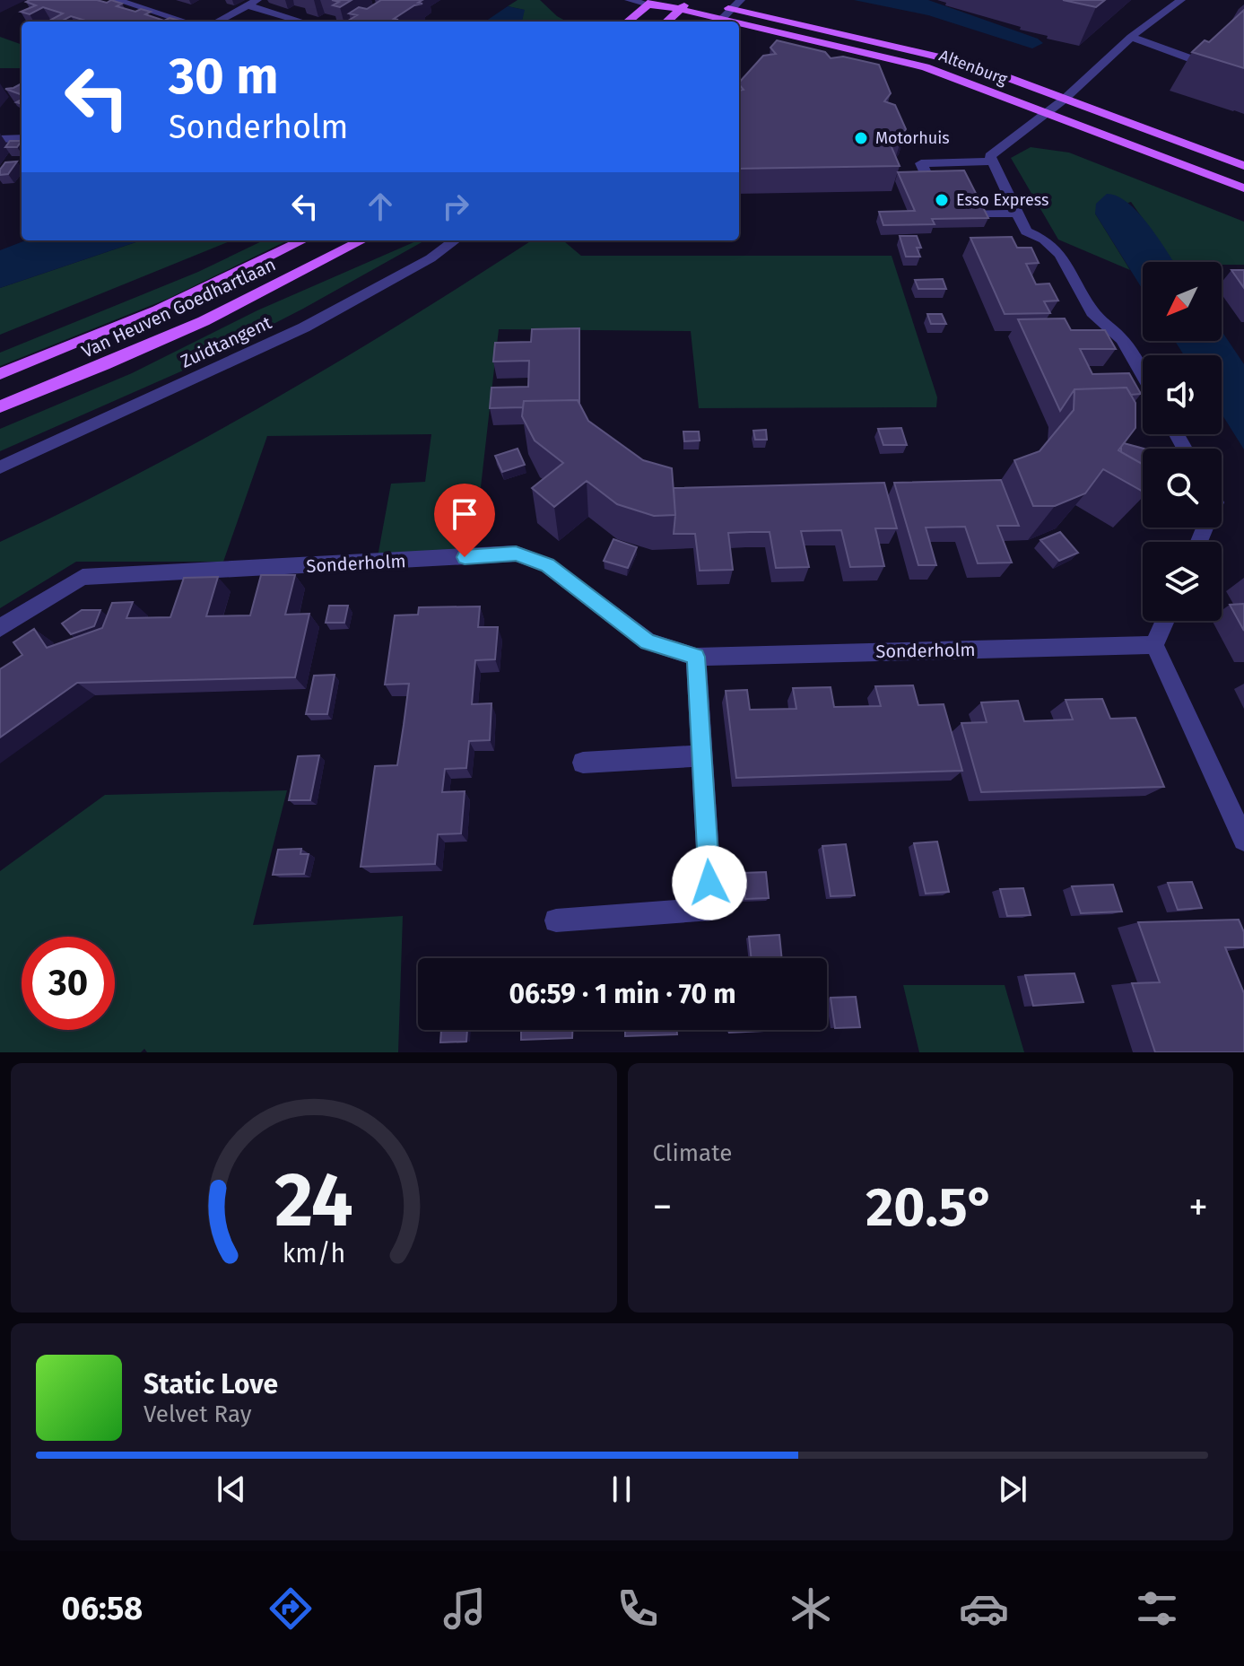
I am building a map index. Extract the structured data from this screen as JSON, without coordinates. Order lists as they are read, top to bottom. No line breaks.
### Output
{"streets":{"main road":["Altenburg","Van Heuven Goedhartlaan"],"street":["Zuidtangent","Sonderholm"]},"places":["Motorhuis","Esso Express"],"north":"bottom left","page":{"turn":["30 m","Sonderholm"],"limit":"30","trip":"06:59 · 1 min · 70 m","tile":"Climate","heat":["−","20.5°","+"],"song":["Static Love","Velvet Ray"],"tabs":"06:58","gauge":["24","km/h"]}}
